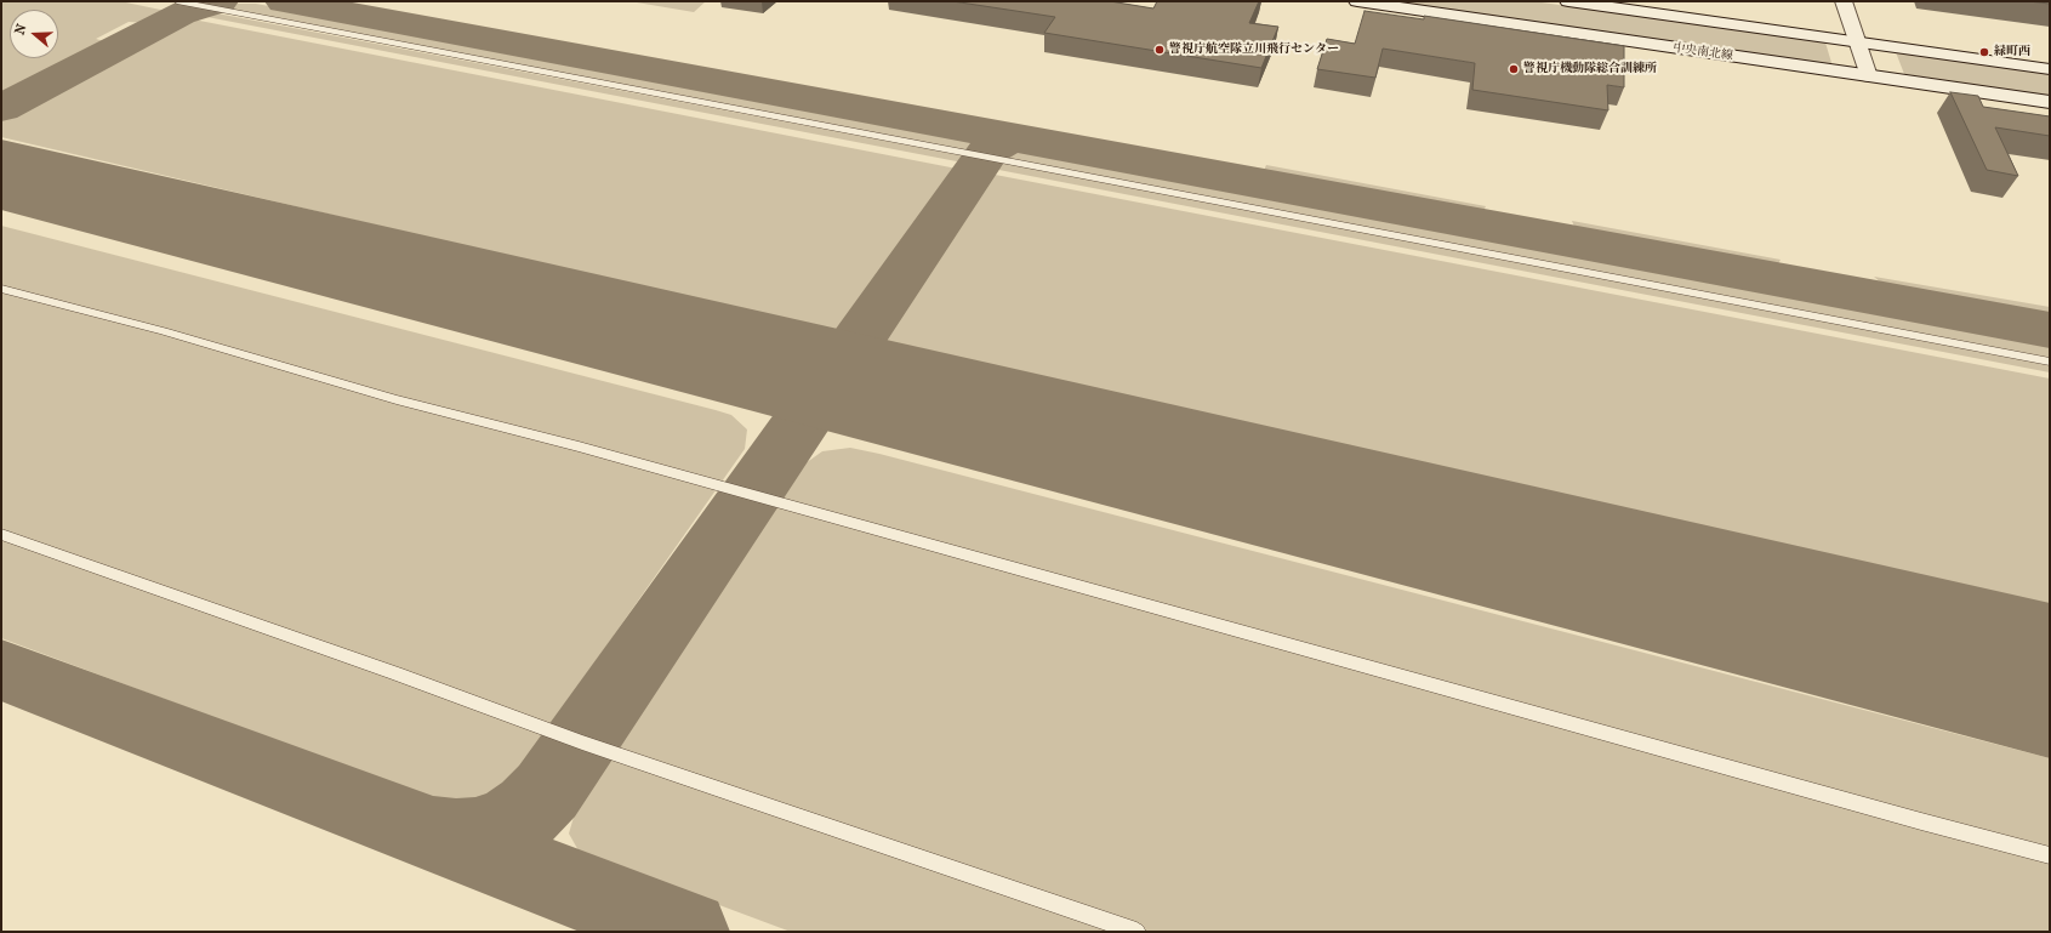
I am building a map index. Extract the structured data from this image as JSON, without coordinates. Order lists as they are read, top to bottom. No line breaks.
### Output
{"streets":{"main road":["中央南北線"]},"places":["警視庁航空隊立川飛行センター","緑町西","警視庁機動隊総合訓練所"],"north":"left"}
